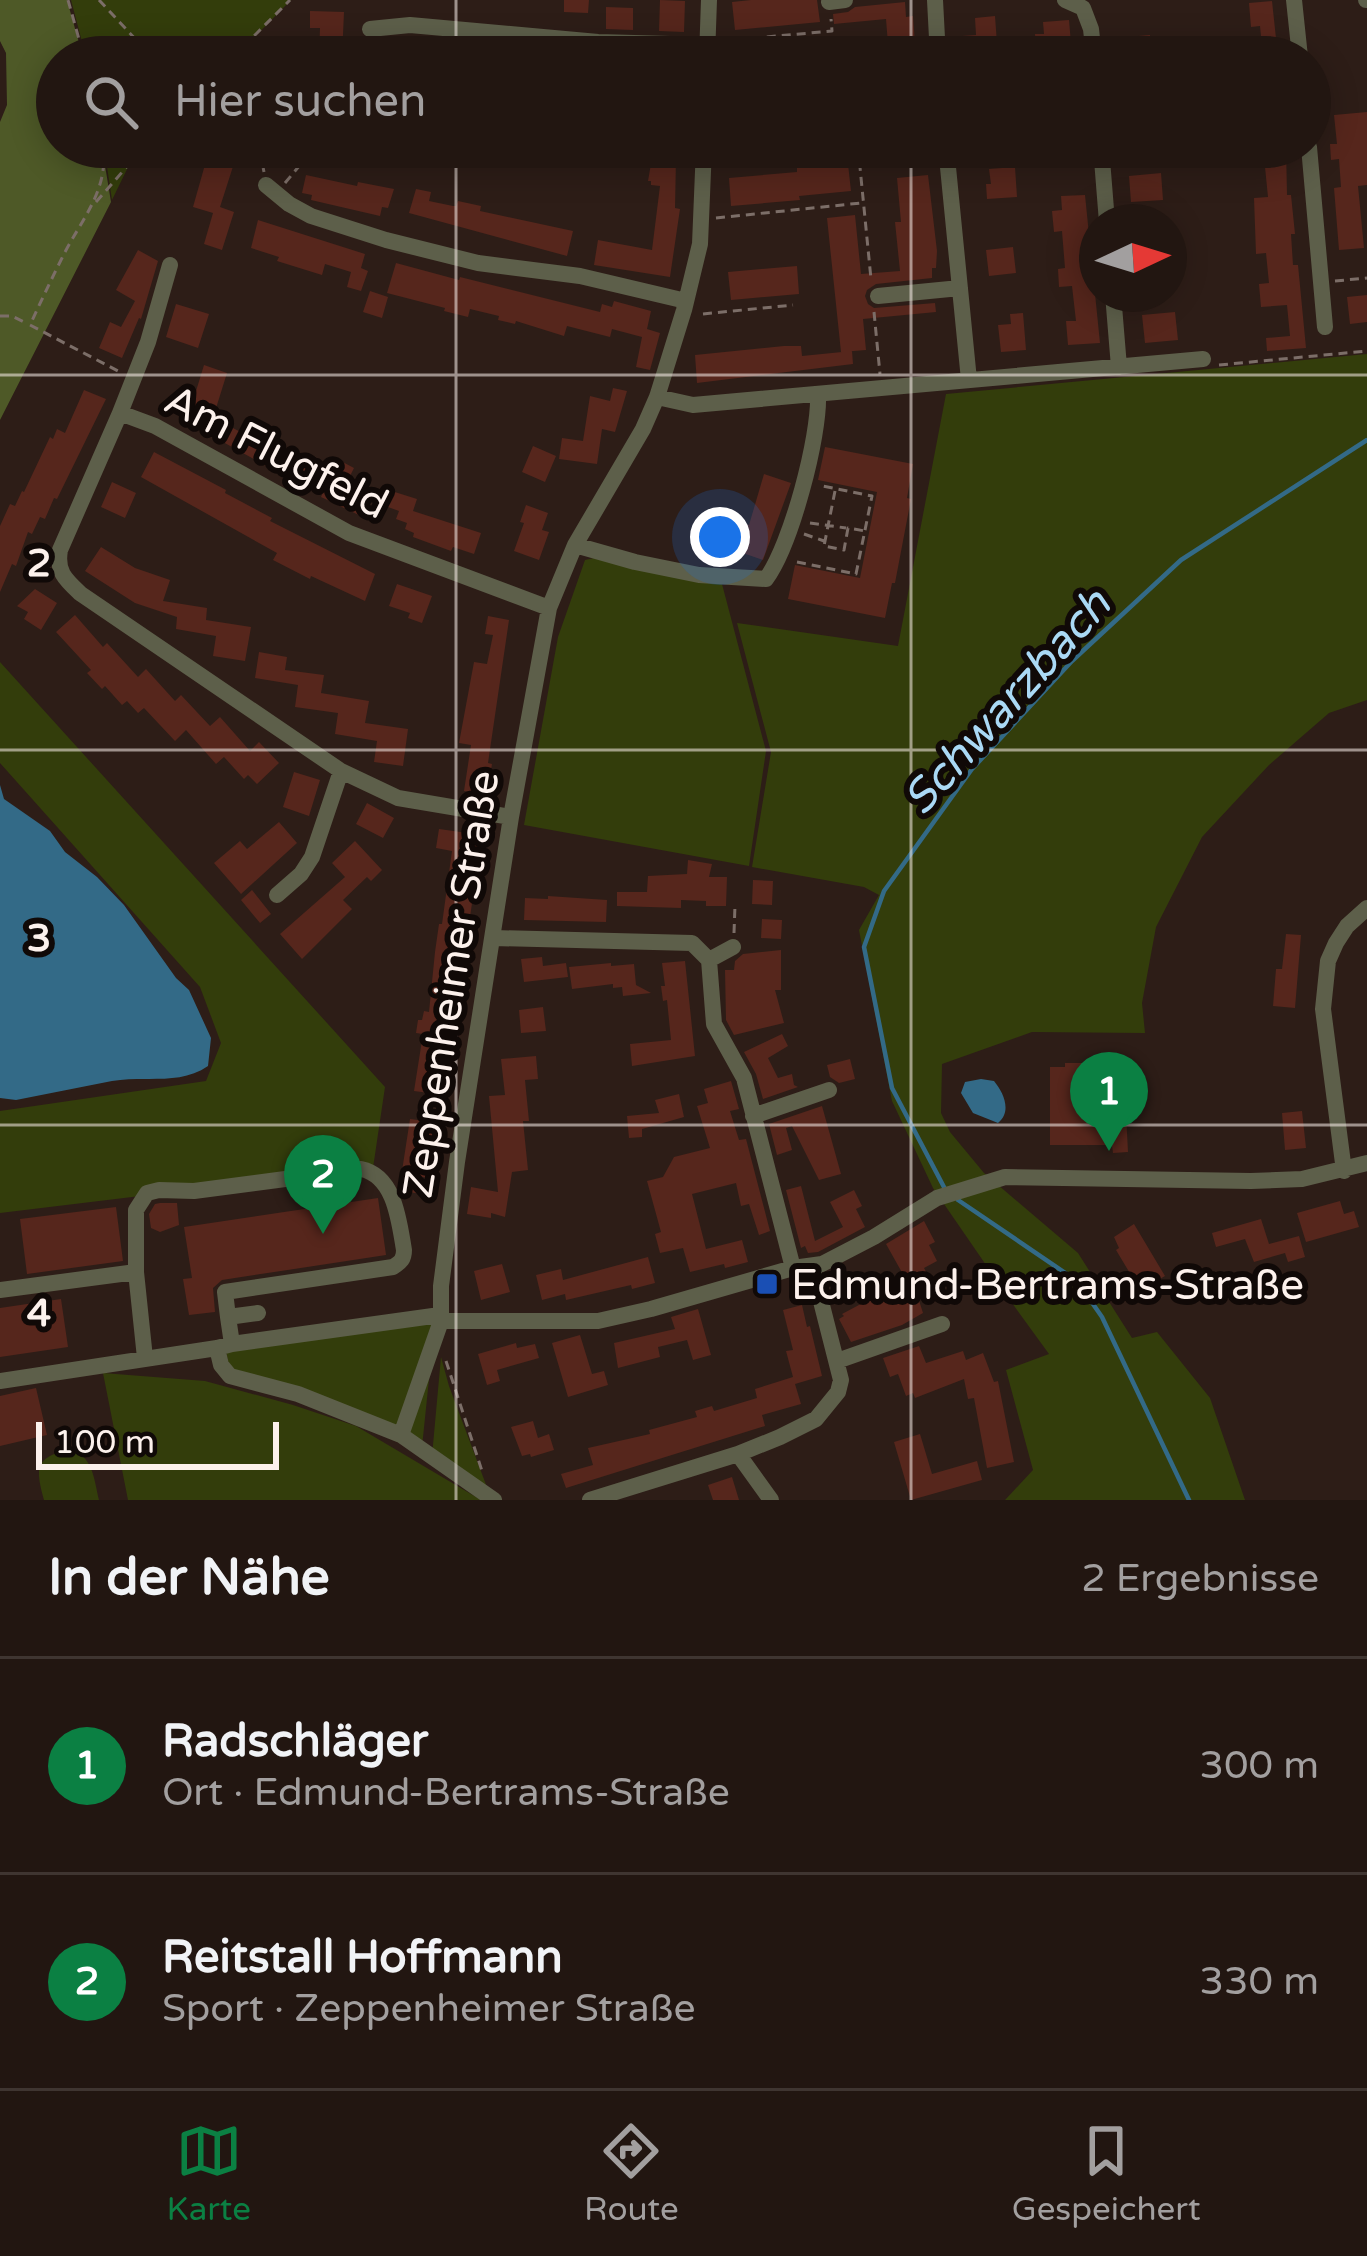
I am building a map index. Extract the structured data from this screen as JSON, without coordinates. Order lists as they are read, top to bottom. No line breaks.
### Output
{"streets":{"street":["Am Flugfeld","Zeppenheimer Straße"]},"crossings":[["Am Flugfeld","Zeppenheimer Straße"]],"water":["Schwarzbach"],"places":{"transit":["Edmund-Bertrams-Straße"]},"scale_bar":"100 m","north":"right","page":{"search":"Hier suchen","pins":["1","2"],"scale":"100 m","heading":["In der Nähe","2 Ergebnisse"],"list":[{"mark":"1","name":"Radschläger","note":"Ort · Edmund-Bertrams-Straße","value":"300 m"},{"mark":"2","name":"Reitstall Hoffmann","note":"Sport · Zeppenheimer Straße","value":"330 m"}],"nav":["Karte","Route","Gespeichert"]},"grid":{"rows":["2","3","4"]}}
